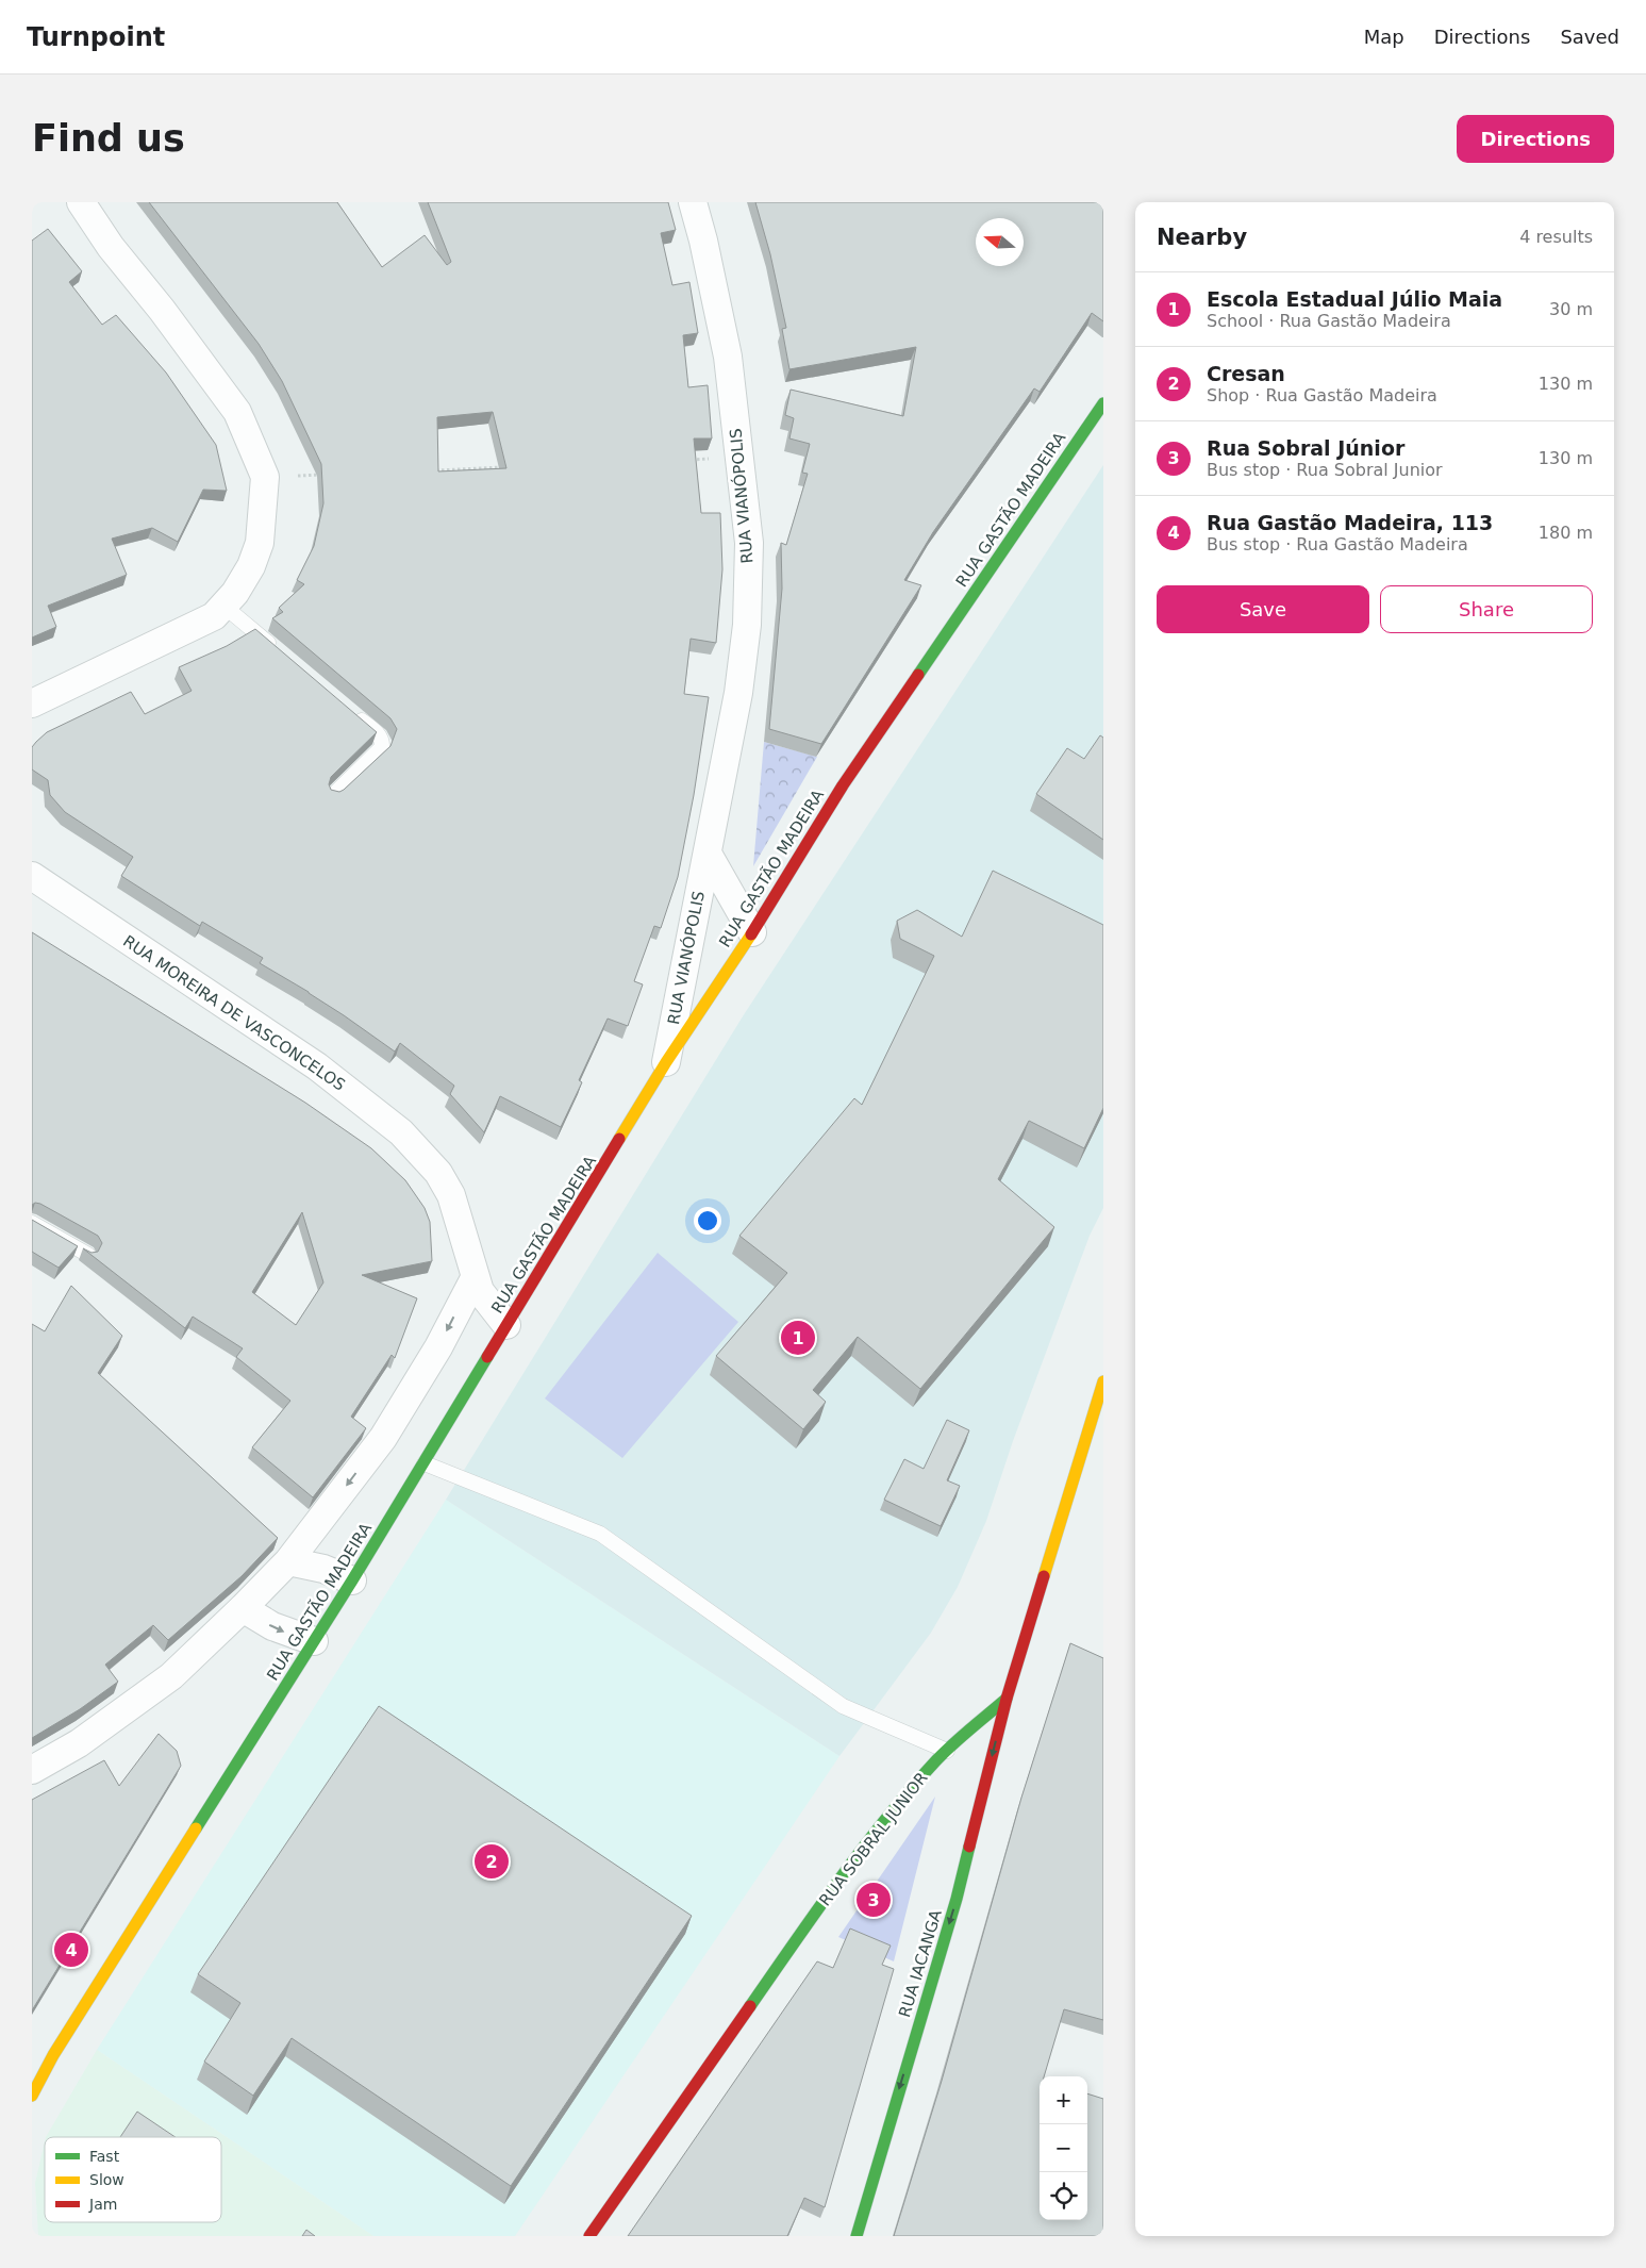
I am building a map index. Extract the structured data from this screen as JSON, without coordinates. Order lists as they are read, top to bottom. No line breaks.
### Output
{"streets":{"street":["RUA VIANÓPOLIS","RUA GASTÃO MADEIRA","RUA MOREIRA DE VASCONCELOS","RUA SOBRAL JUNIOR","RUA IACANGA"]},"crossings":[["RUA VIANÓPOLIS","RUA GASTÃO MADEIRA"],["RUA GASTÃO MADEIRA","RUA MOREIRA DE VASCONCELOS"],["RUA SOBRAL JUNIOR","RUA IACANGA"]],"one_way":["RUA IACANGA"],"legend":["Fast","Slow","Jam"],"north":"left","page":{"header":"Turnpoint","nav":["Map","Directions","Saved"],"buttons":["Directions",["Save","Share"]],"title":"Find us","heading":["Nearby","4 results"],"list":[{"mark":"1","name":"Escola Estadual Júlio Maia","note":"School · Rua Gastão Madeira","value":"30 m"},{"mark":"2","name":"Cresan","note":"Shop · Rua Gastão Madeira","value":"130 m"},{"mark":"3","name":"Rua Sobral Júnior","note":"Bus stop · Rua Sobral Junior","value":"130 m"},{"mark":"4","name":"Rua Gastão Madeira, 113","note":"Bus stop · Rua Gastão Madeira","value":"180 m"}],"pins":["1","2","3","4"],"map_buttons":["+","−"]}}
